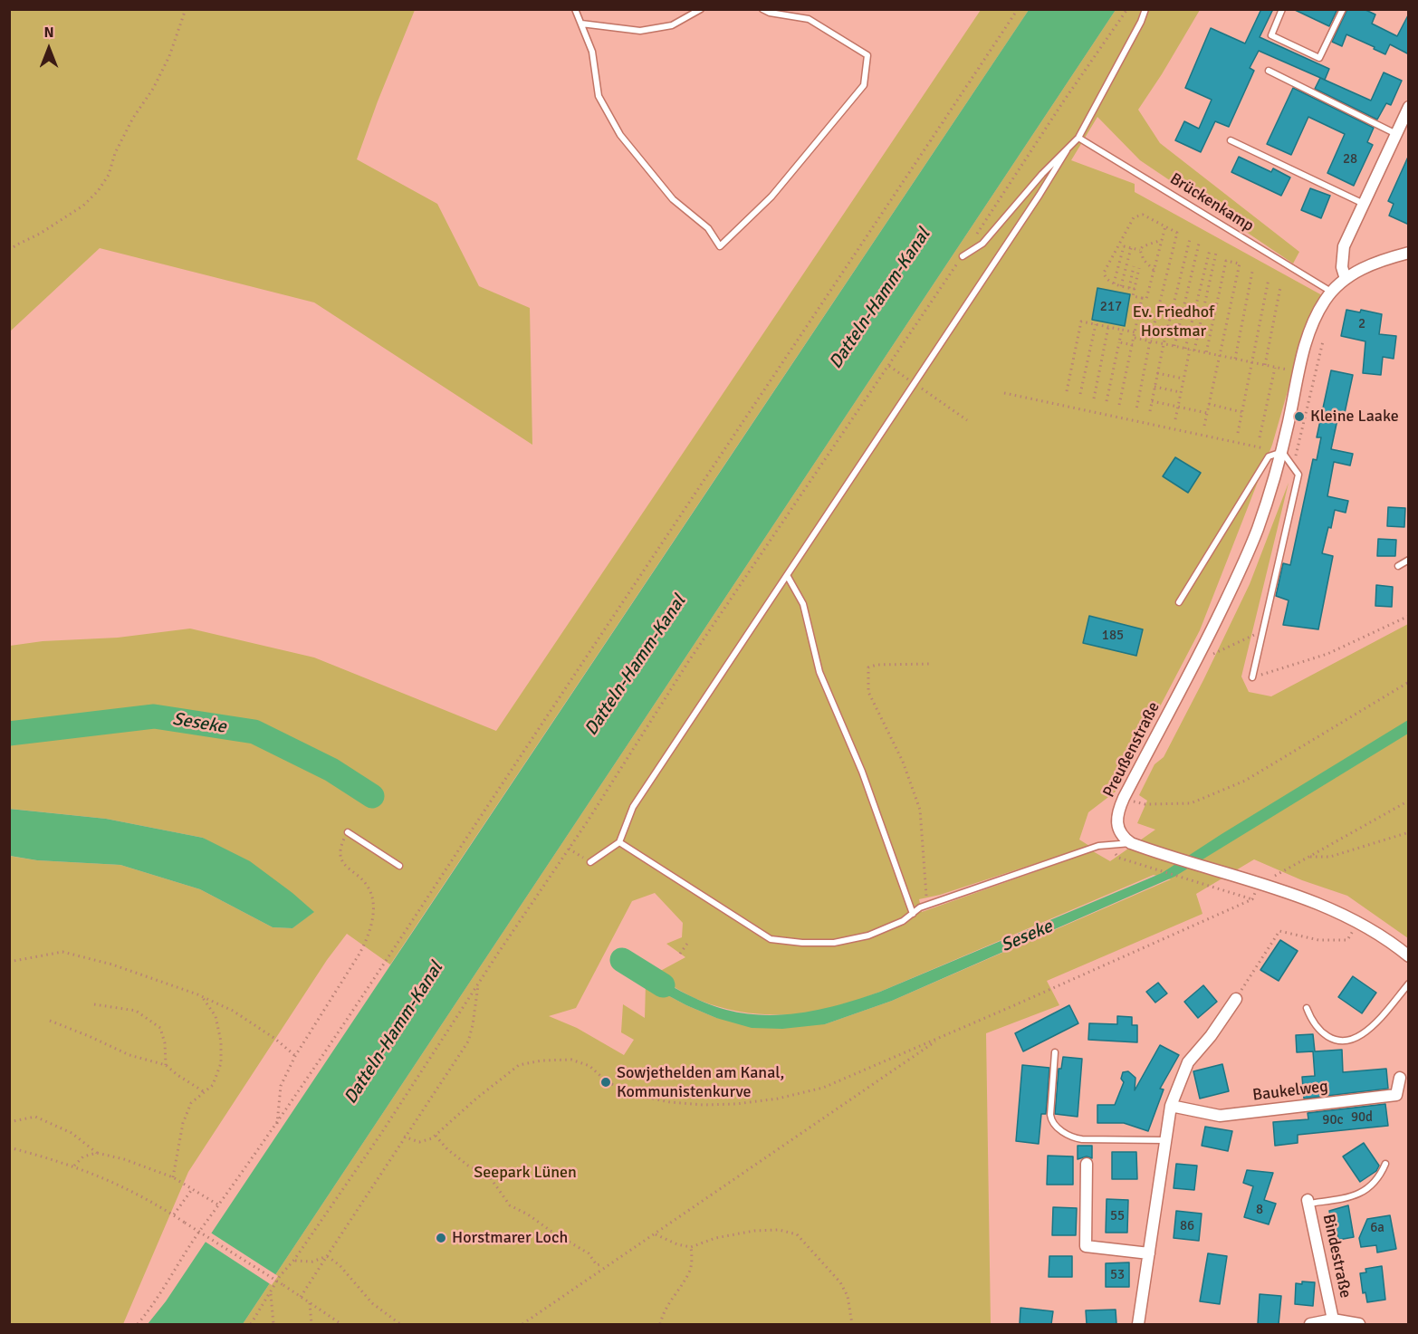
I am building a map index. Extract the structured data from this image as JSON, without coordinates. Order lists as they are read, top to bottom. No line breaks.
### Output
{"streets":{"street":["Preußenstraße","Baukelweg","Bindestraße"],"lane":["Brückenkamp"]},"crossings":[["Brückenkamp","Preußenstraße"]],"water":["Datteln-Hamm-Kanal","Seseke"],"parks":["Ev. Friedhof Horstmar","Seepark Lünen"],"places":["Kleine Laake","Sowjethelden am Kanal, Kommunistenkurve","Horstmarer Loch"],"house_numbers":["28","217","2","185","90d","90c","8","55","86","6a","53"],"north":"top"}
